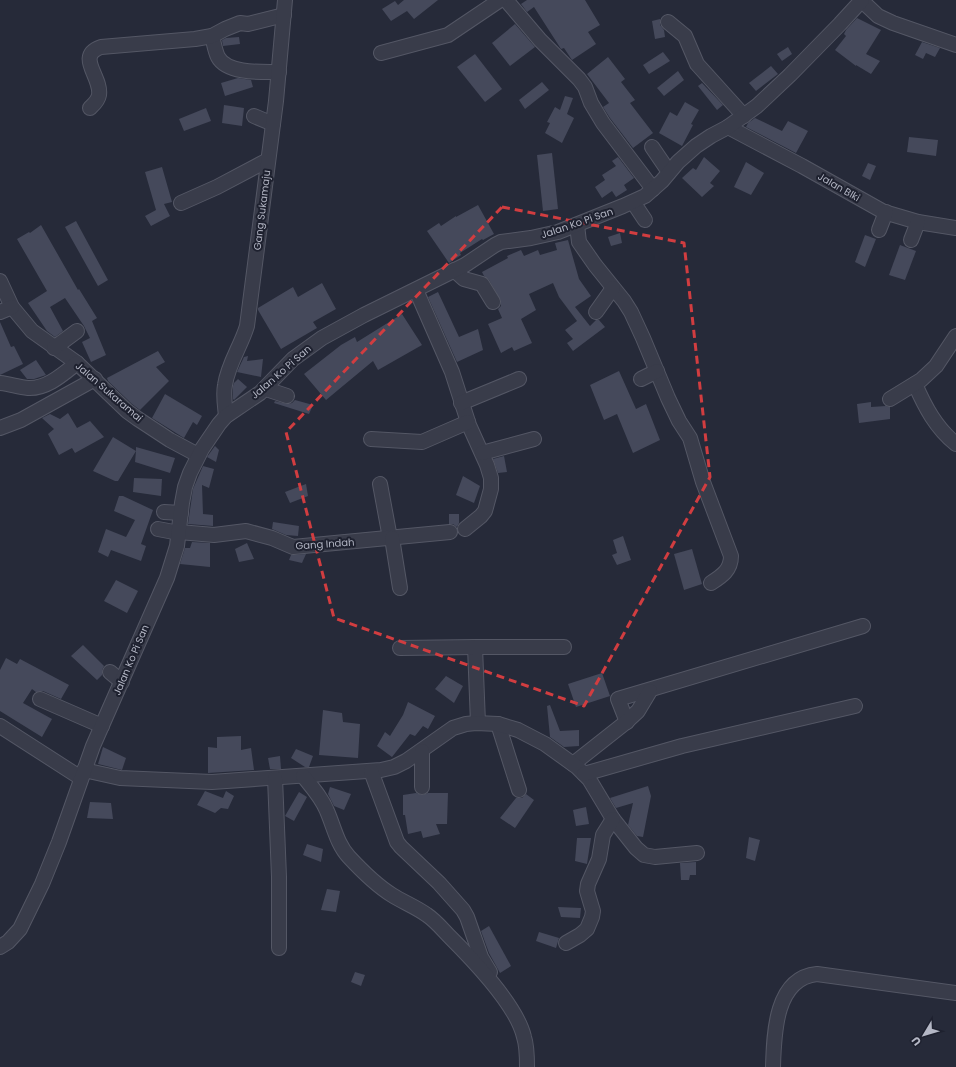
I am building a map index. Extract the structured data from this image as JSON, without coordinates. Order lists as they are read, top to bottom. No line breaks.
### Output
{"streets":{"street":["Jalan Blki","Gang Sukamaju","Jalan Ko Pi San","Jalan Sukaramai","Gang Indah"]},"crossings":[["Jalan Blki","Jalan Ko Pi San"],["Gang Sukamaju","Jalan Ko Pi San"],["Jalan Ko Pi San","Jalan Sukaramai"],["Jalan Ko Pi San","Gang Indah"]],"north":"bottom left"}
